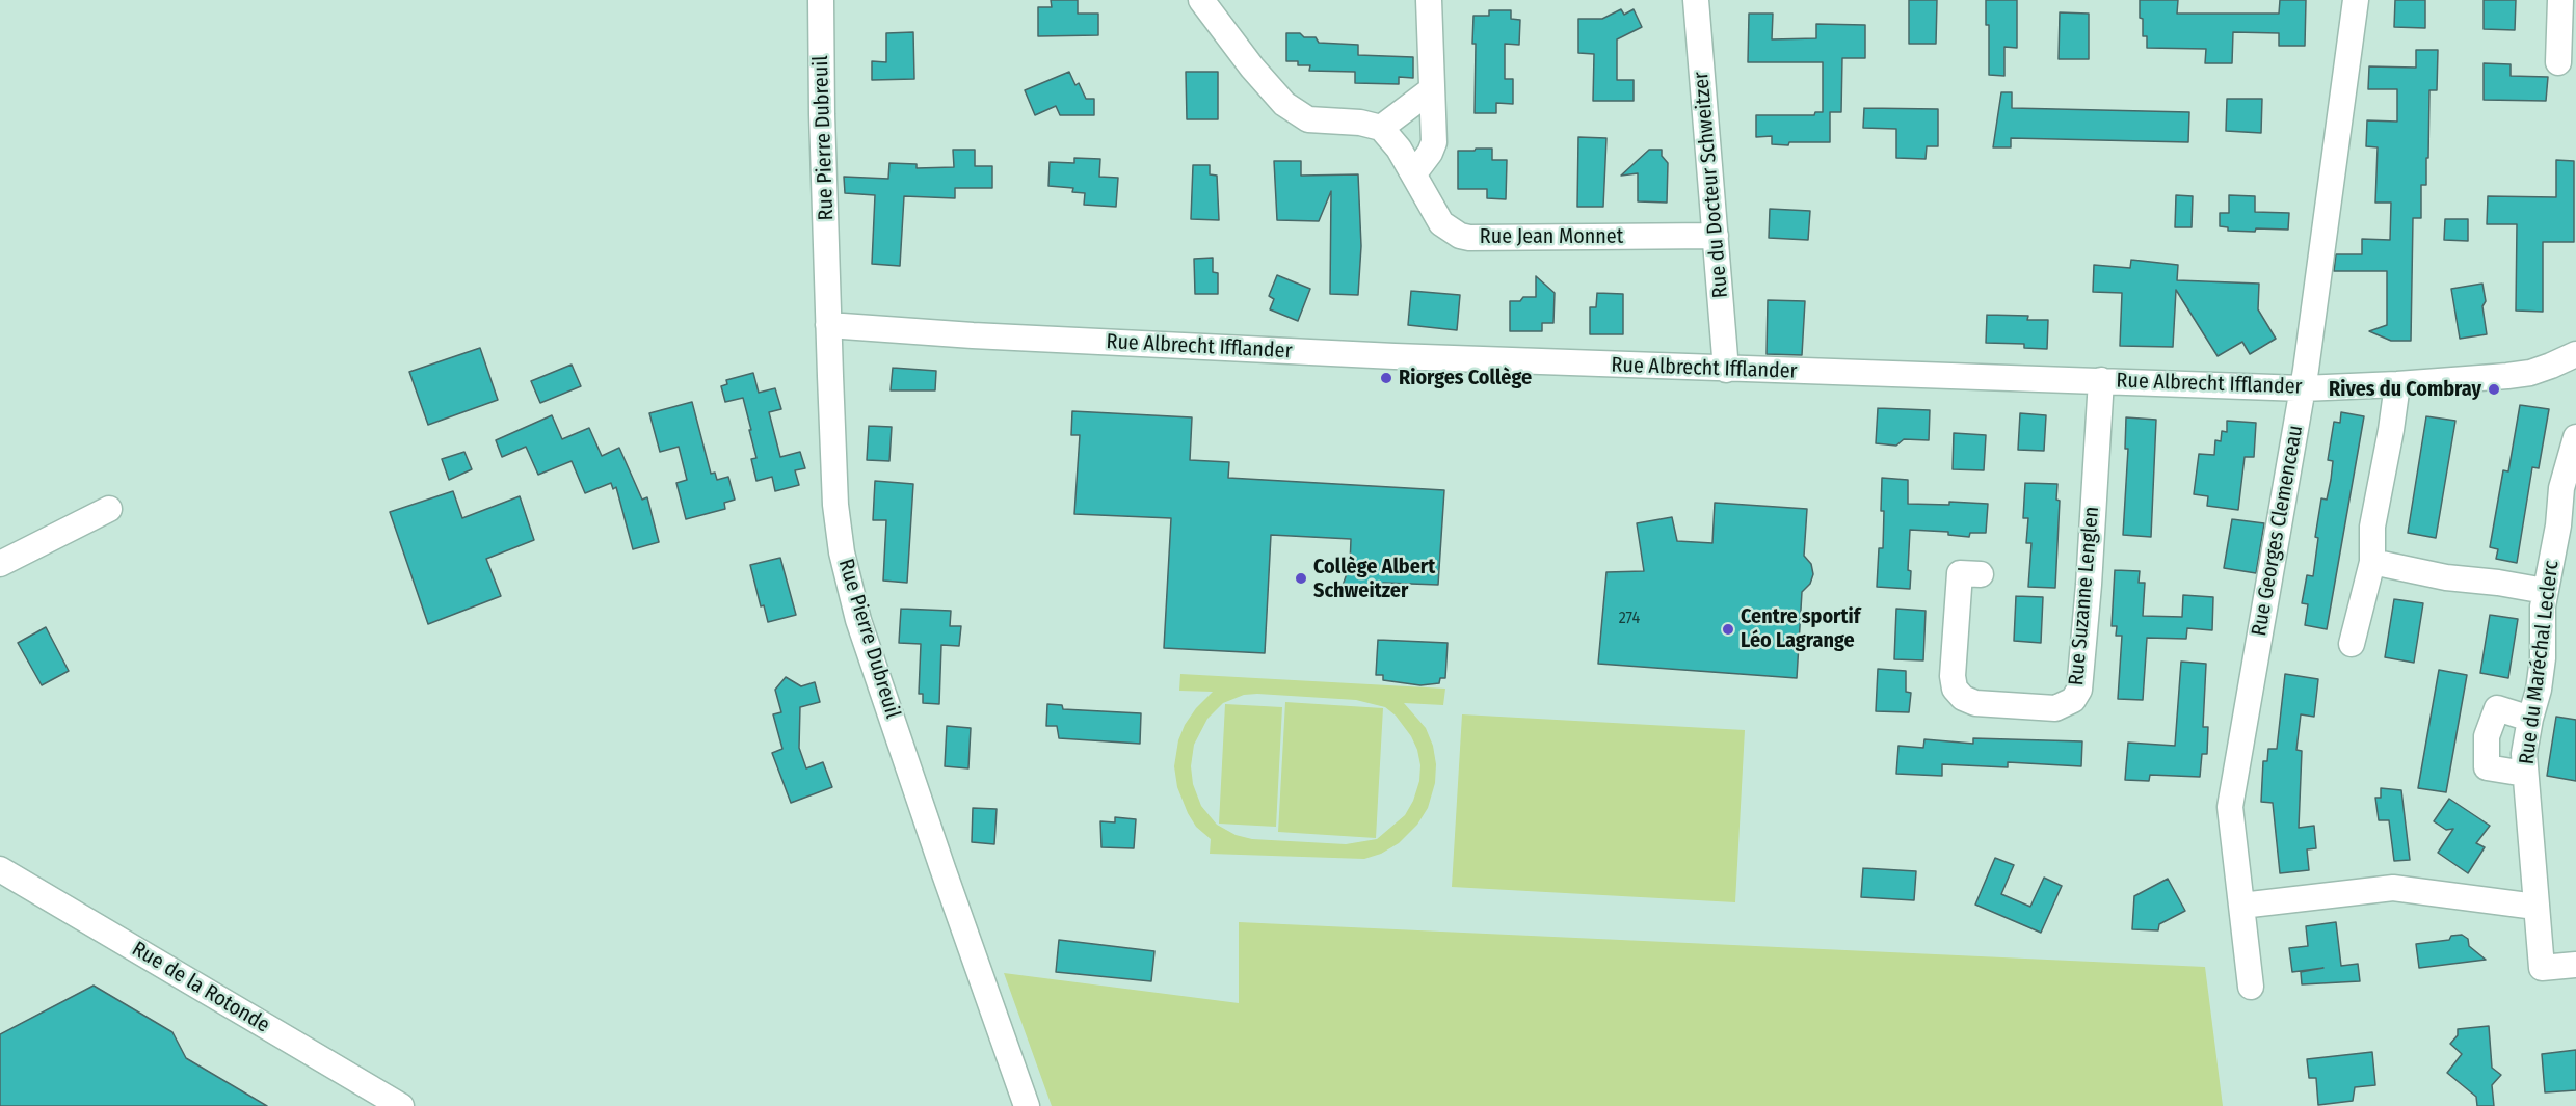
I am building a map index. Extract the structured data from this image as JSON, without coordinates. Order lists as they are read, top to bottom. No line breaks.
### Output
{"streets":{"street":["Rue Pierre Dubreuil","Rue du Docteur Schweitzer","Rue Jean Monnet","Rue Albrecht Ifflander","Rue Georges Clemenceau","Rue Suzanne Lenglen","Rue du Maréchal Leclerc","Rue de la Rotonde"]},"crossings":[["Rue Pierre Dubreuil","Rue Albrecht Ifflander"],["Rue du Docteur Schweitzer","Rue Jean Monnet"],["Rue du Docteur Schweitzer","Rue Albrecht Ifflander"],["Rue Albrecht Ifflander","Rue Georges Clemenceau"],["Rue Albrecht Ifflander","Rue Suzanne Lenglen"]],"places":["Riorges Collège","Rives du Combray","Collège Albert Schweitzer","Centre sportif Léo Lagrange"],"house_numbers":["274"]}
